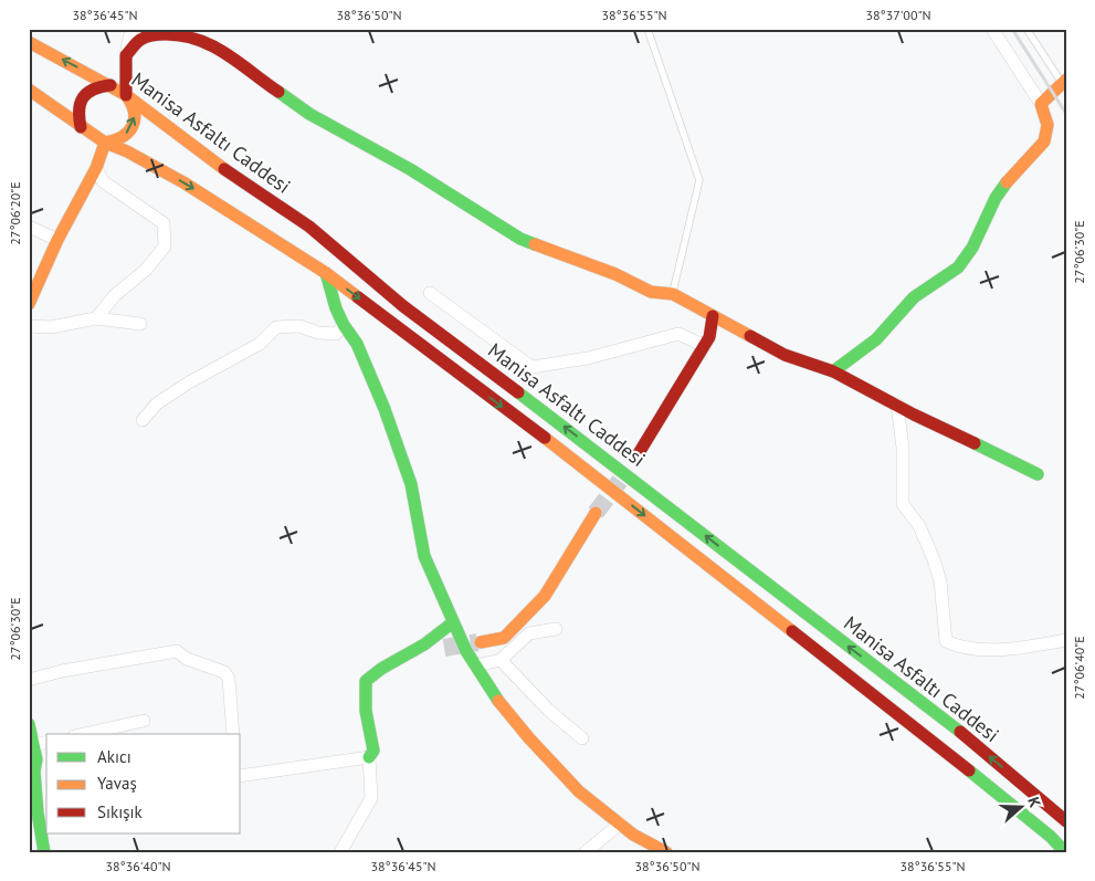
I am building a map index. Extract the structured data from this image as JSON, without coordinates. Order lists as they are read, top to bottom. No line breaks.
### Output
{"streets":{"main road":["Manisa Asfaltı Caddesi"]},"legend":["Akıcı","Yavaş","Sıkışık"],"north":"right","coordinates":["38°36'45\"N","38°36'50\"N","38°36'55\"N","38°37'00\"N","27°06'20\"E","27°06'30\"E","27°06'40\"E","38°36'40\"N"]}
